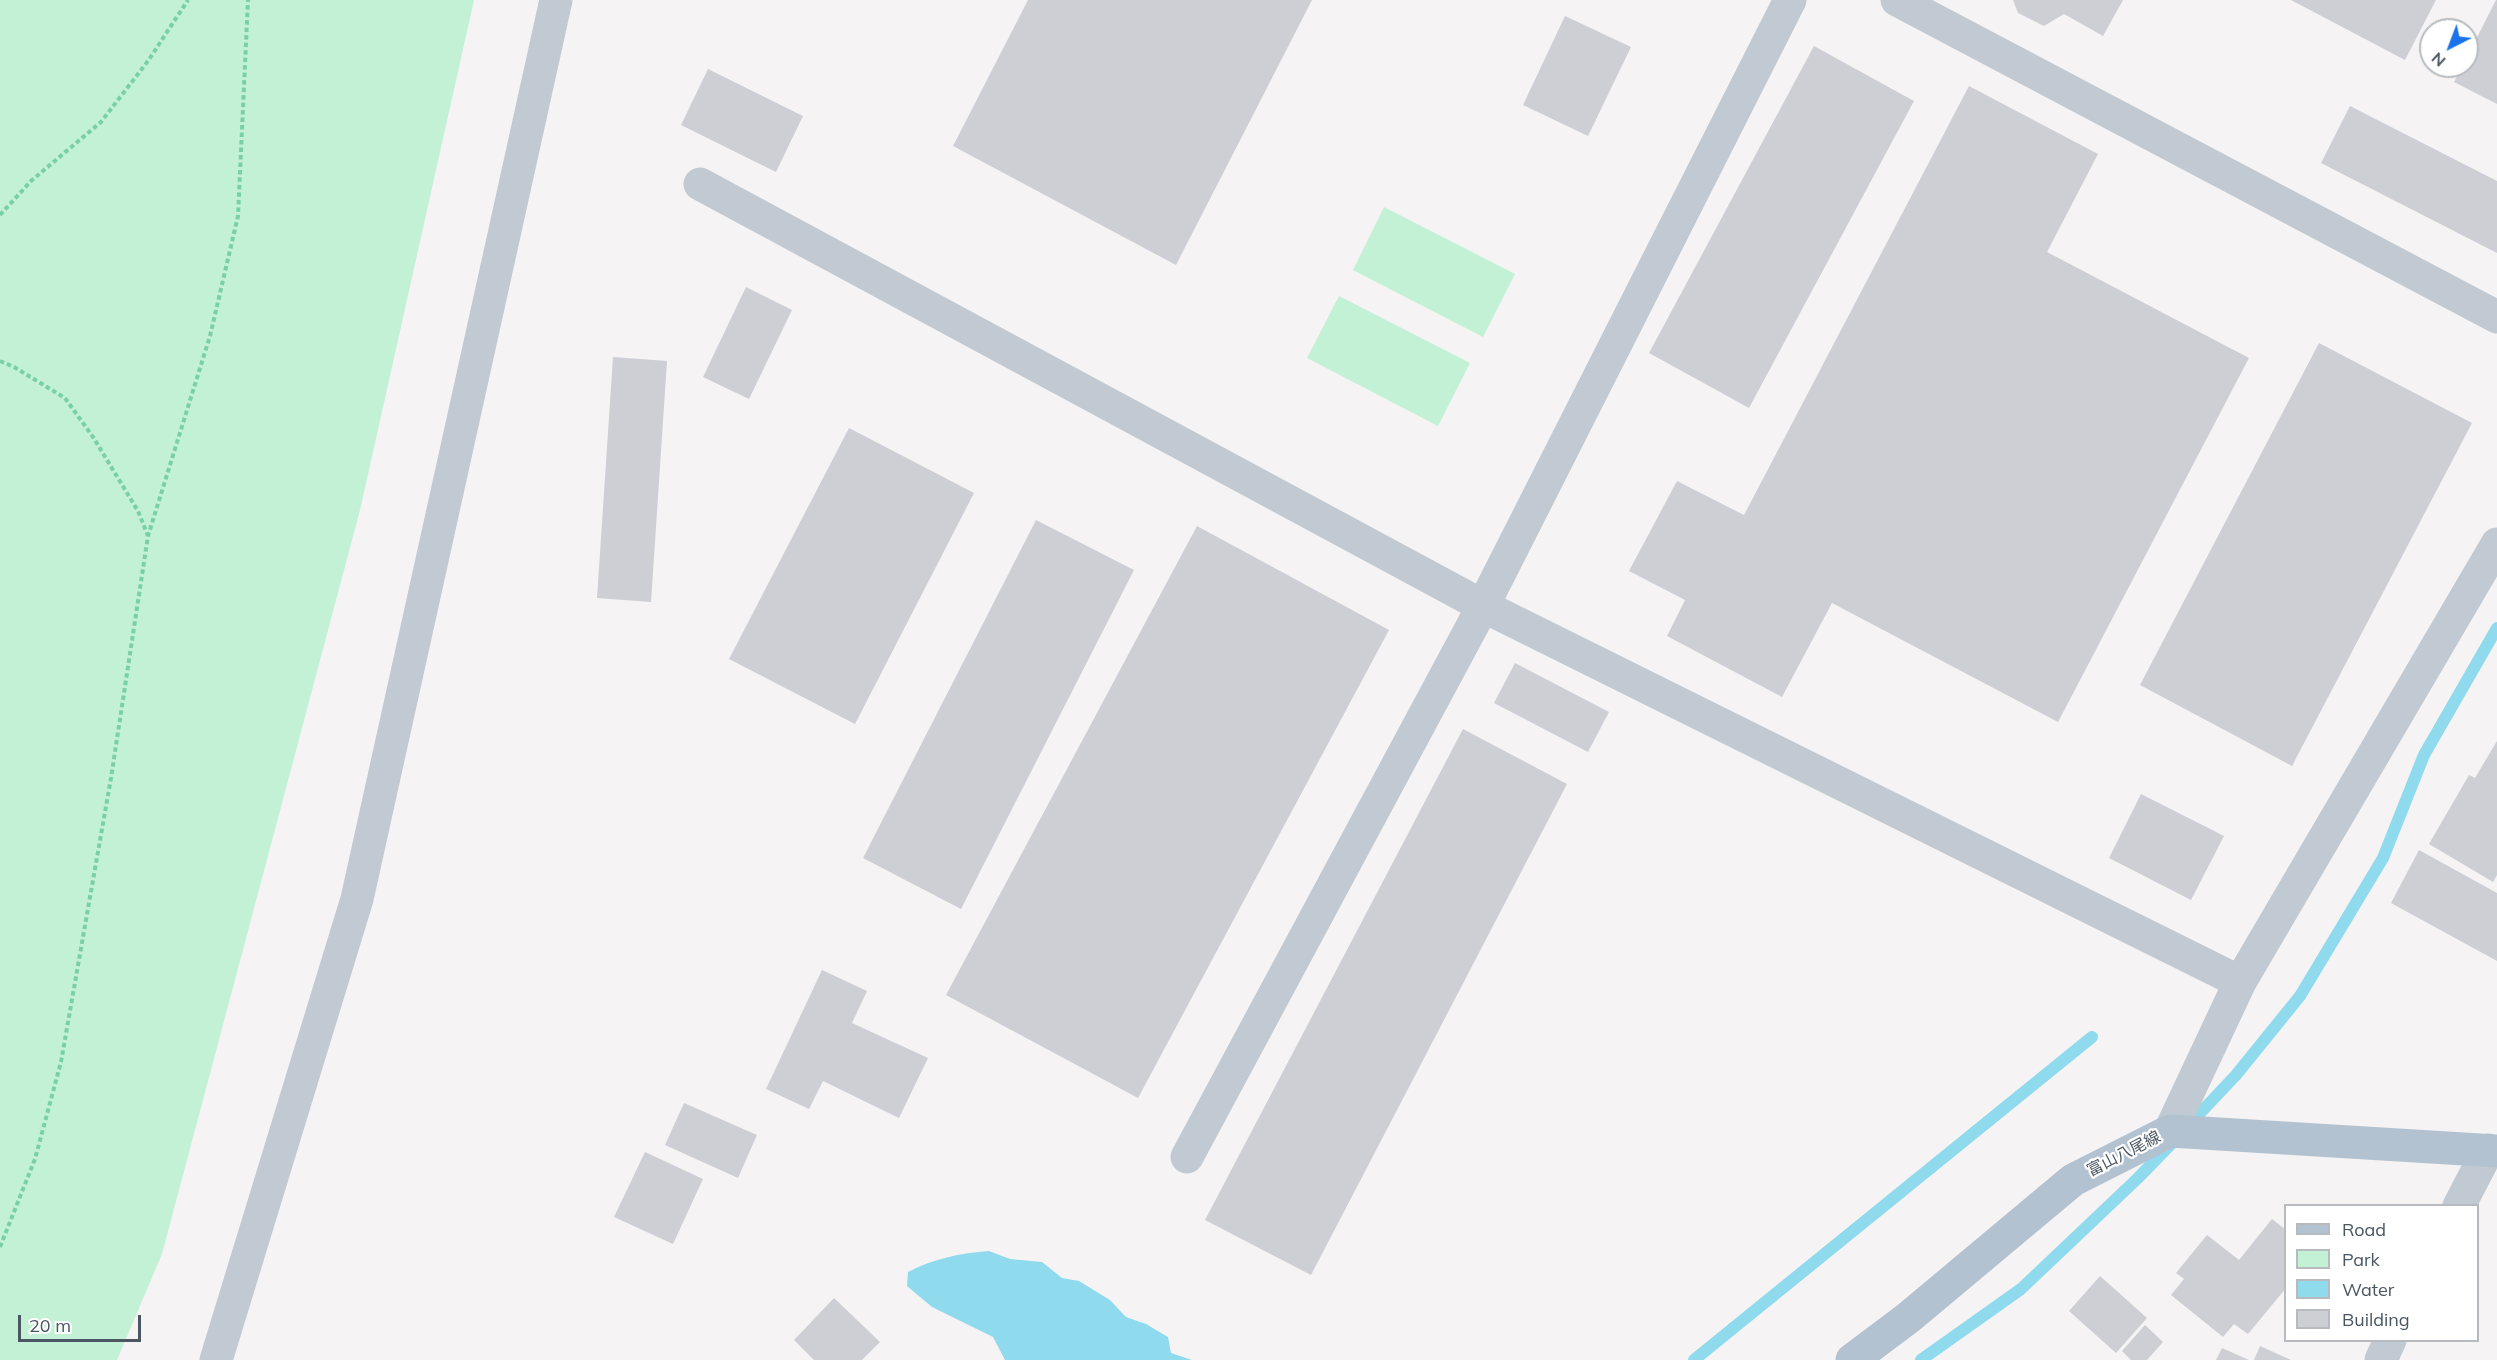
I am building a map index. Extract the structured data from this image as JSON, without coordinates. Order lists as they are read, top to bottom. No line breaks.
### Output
{"streets":{"main road":["富山八尾線"]},"legend":["Road","Park","Water","Building"],"scale_bar":"20 m","north":"bottom left"}
